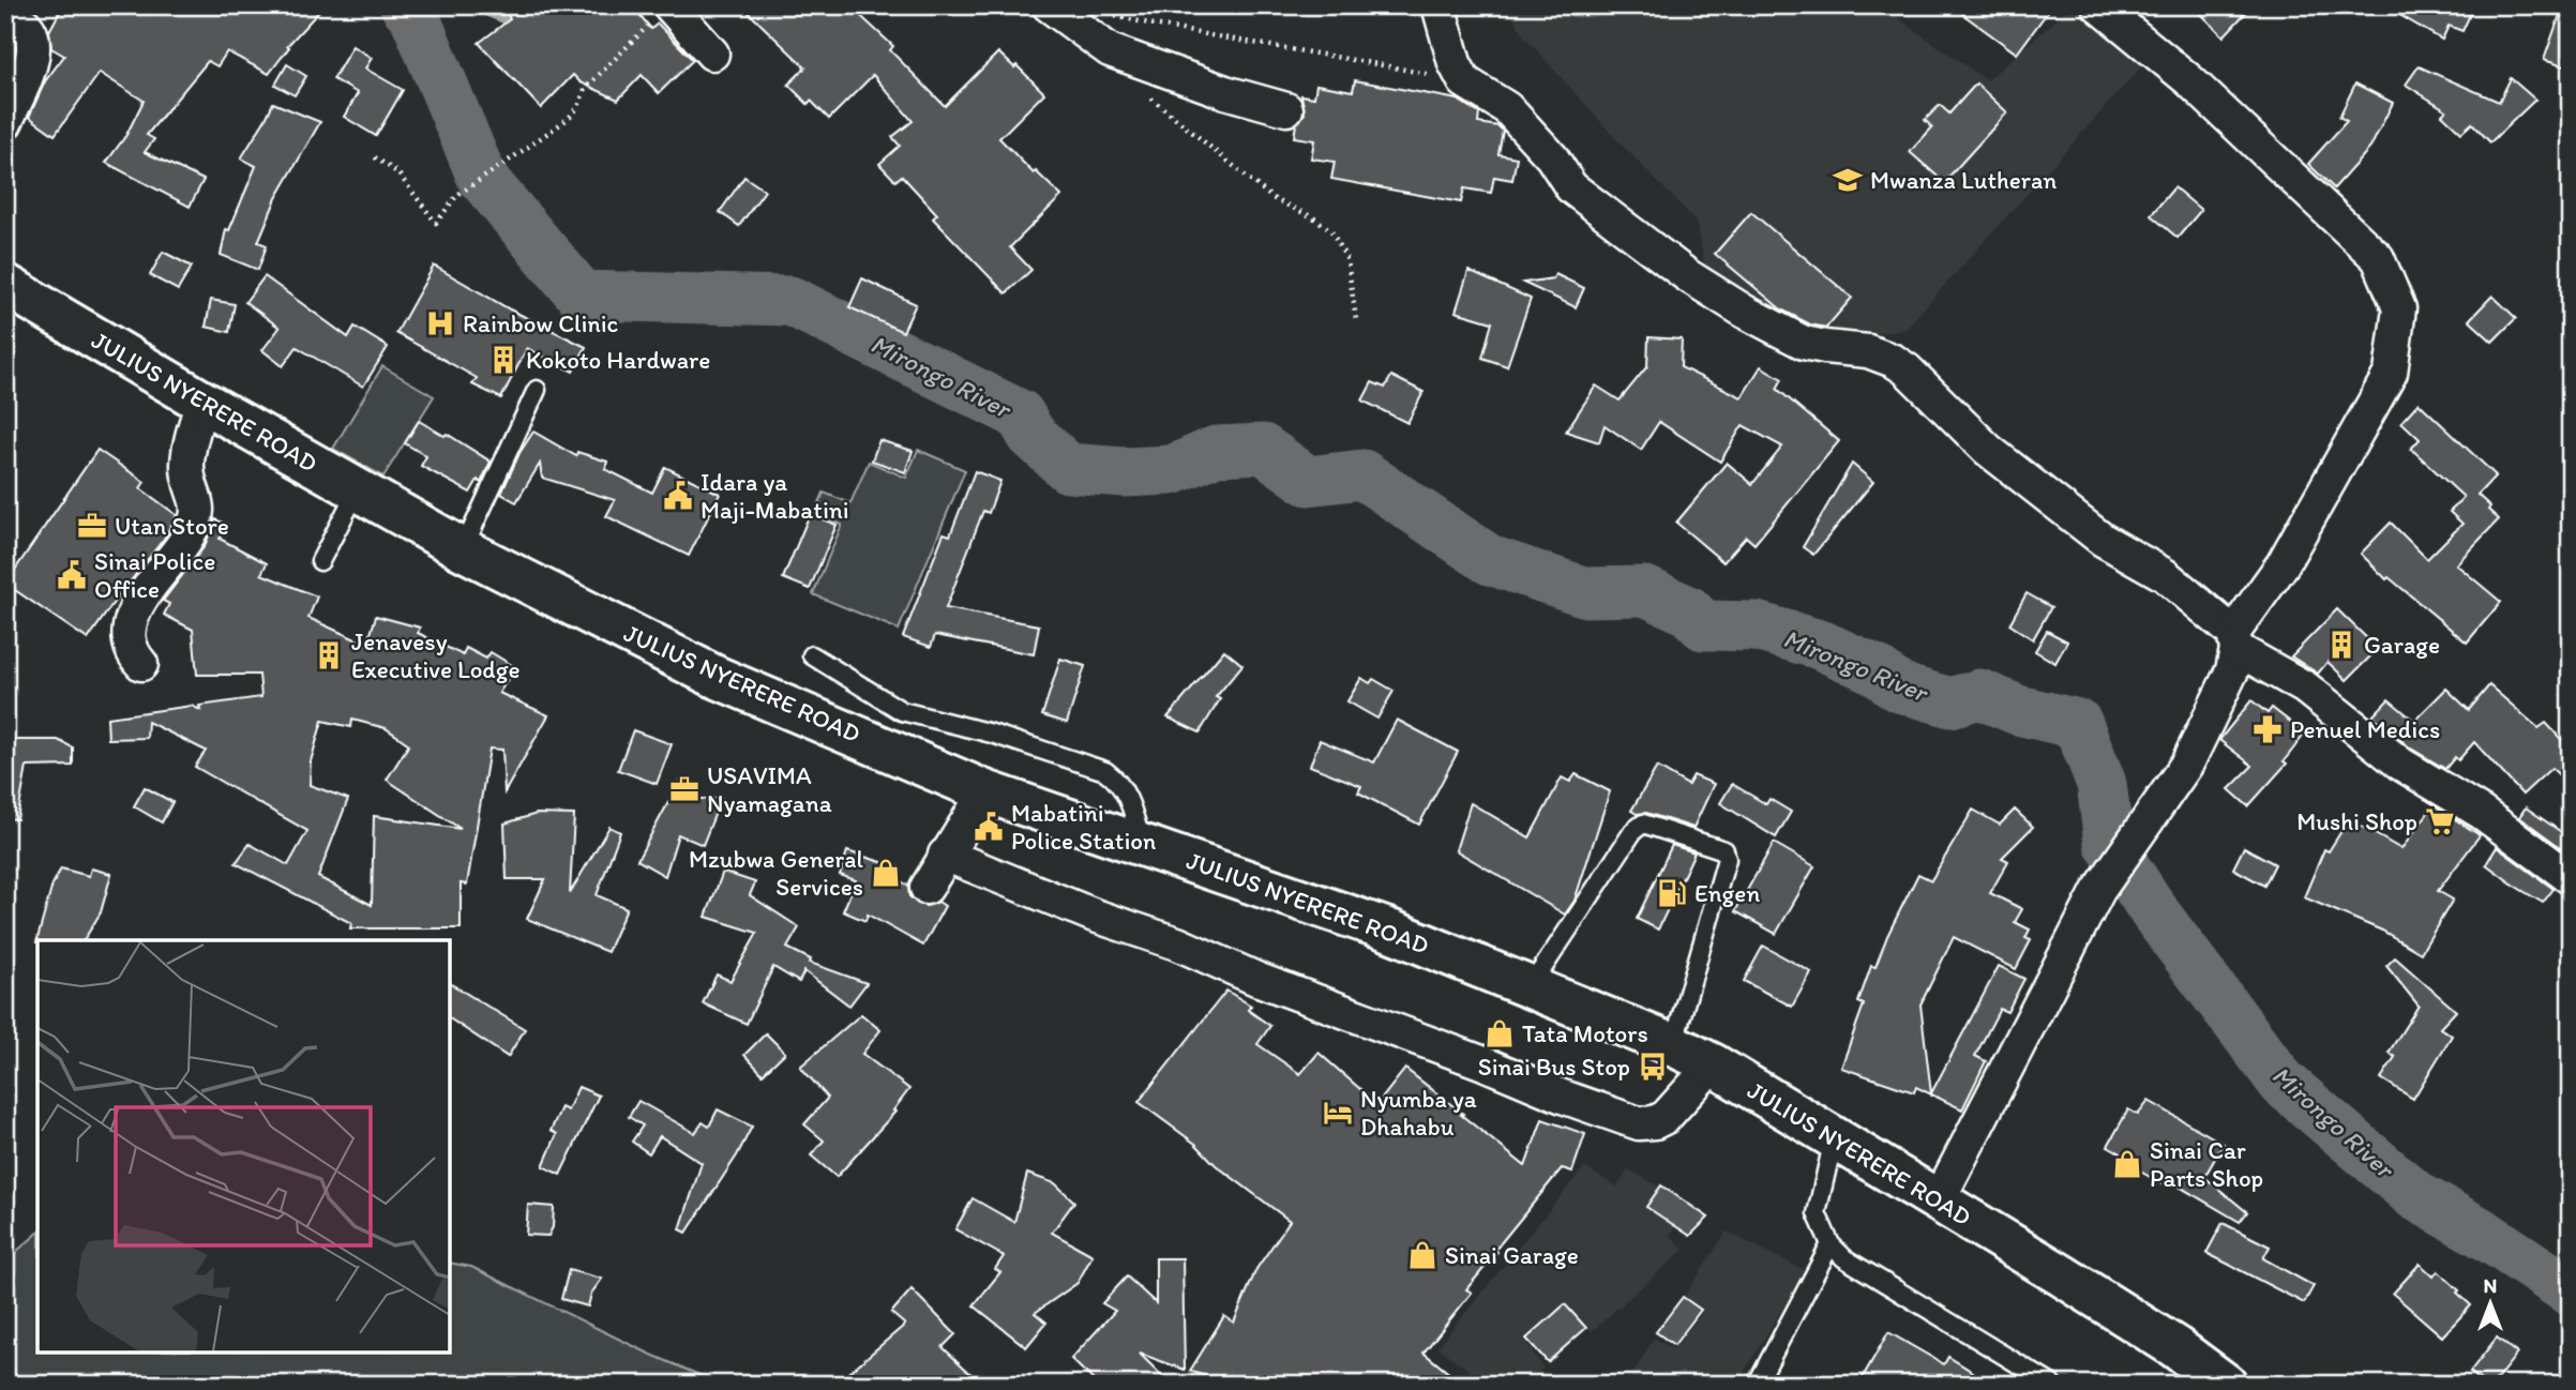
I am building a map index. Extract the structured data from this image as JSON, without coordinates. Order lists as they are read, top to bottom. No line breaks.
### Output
{"streets":{"highway":["JULIUS NYERERE ROAD"]},"water":["Mirongo River"],"places":{"school or university":["Mwanza Lutheran"],"hospital":["Rainbow Clinic"],"building":["Kokoto Hardware","Garage","Jenavesy Executive Lodge"],"public building":["Idara ya Maji-Mabatini","Sinai Police Office","Mabatini Police Station"],"office":["Utan Store","USAVIMA Nyamagana"],"pharmacy":["Penuel Medics"],"supermarket":["Mushi Shop"],"shop":["Mzubwa General Services","Tata Motors","Sinai Car Parts Shop","Sinai Garage"],"fuel station":["Engen"],"bus stop":["Sinai Bus Stop"],"hotel":["Nyumba ya Dhahabu"]},"north":"top"}
